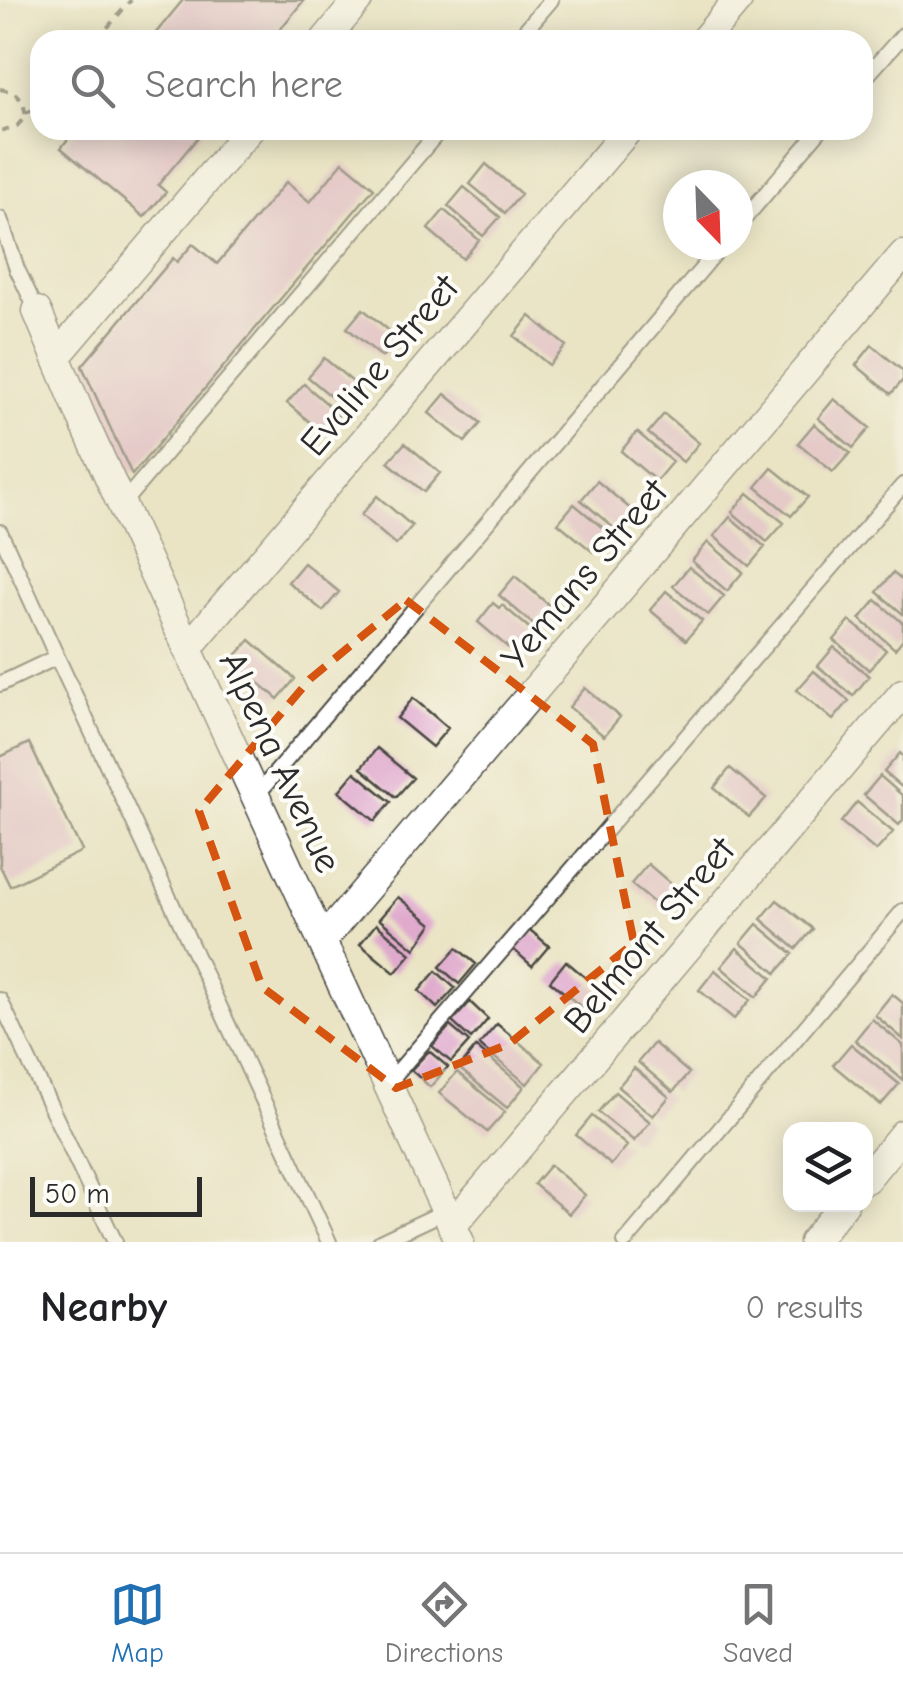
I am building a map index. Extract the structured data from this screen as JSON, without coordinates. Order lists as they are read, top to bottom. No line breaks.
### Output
{"streets":{"street":["Evaline Street","Yemans Street","Alpena Avenue","Belmont Street"]},"crossings":[["Evaline Street","Alpena Avenue"],["Yemans Street","Alpena Avenue"],["Alpena Avenue","Belmont Street"]],"scale_bar":"50 m","north":"bottom right","page":{"search":"Search here","scale":"50 m","heading":["Nearby","0 results"],"nav":["Map","Directions","Saved"]}}
